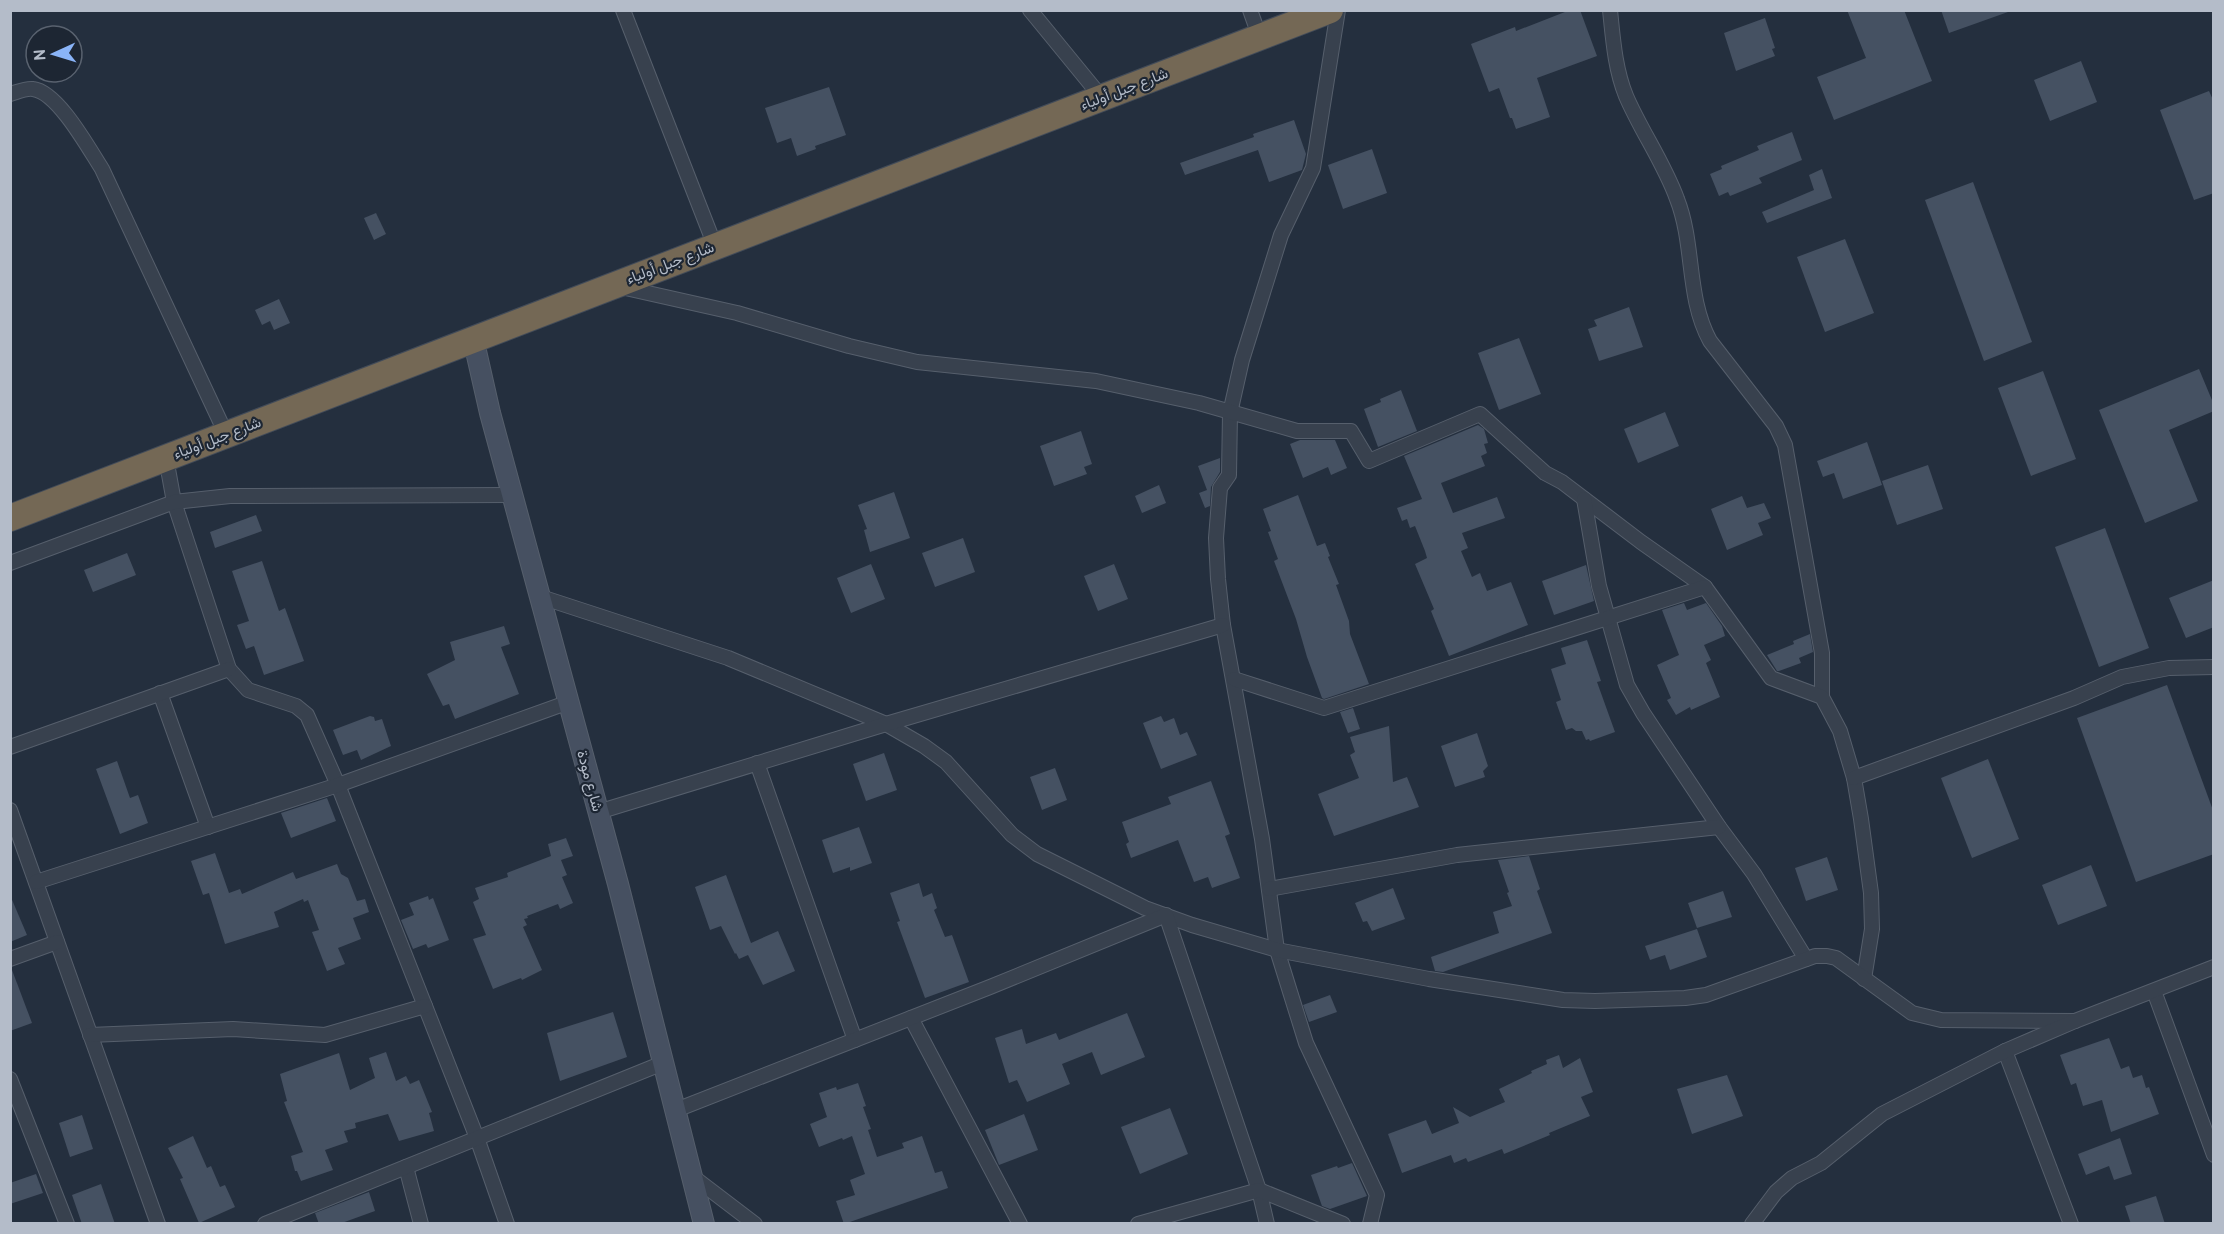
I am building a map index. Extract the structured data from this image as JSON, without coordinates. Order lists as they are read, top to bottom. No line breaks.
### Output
{"streets":{"highway":["شارع جبل أولياء"],"street":["شارع مودة"]},"crossings":[["شارع جبل أولياء","شارع مودة"]],"north":"left"}
